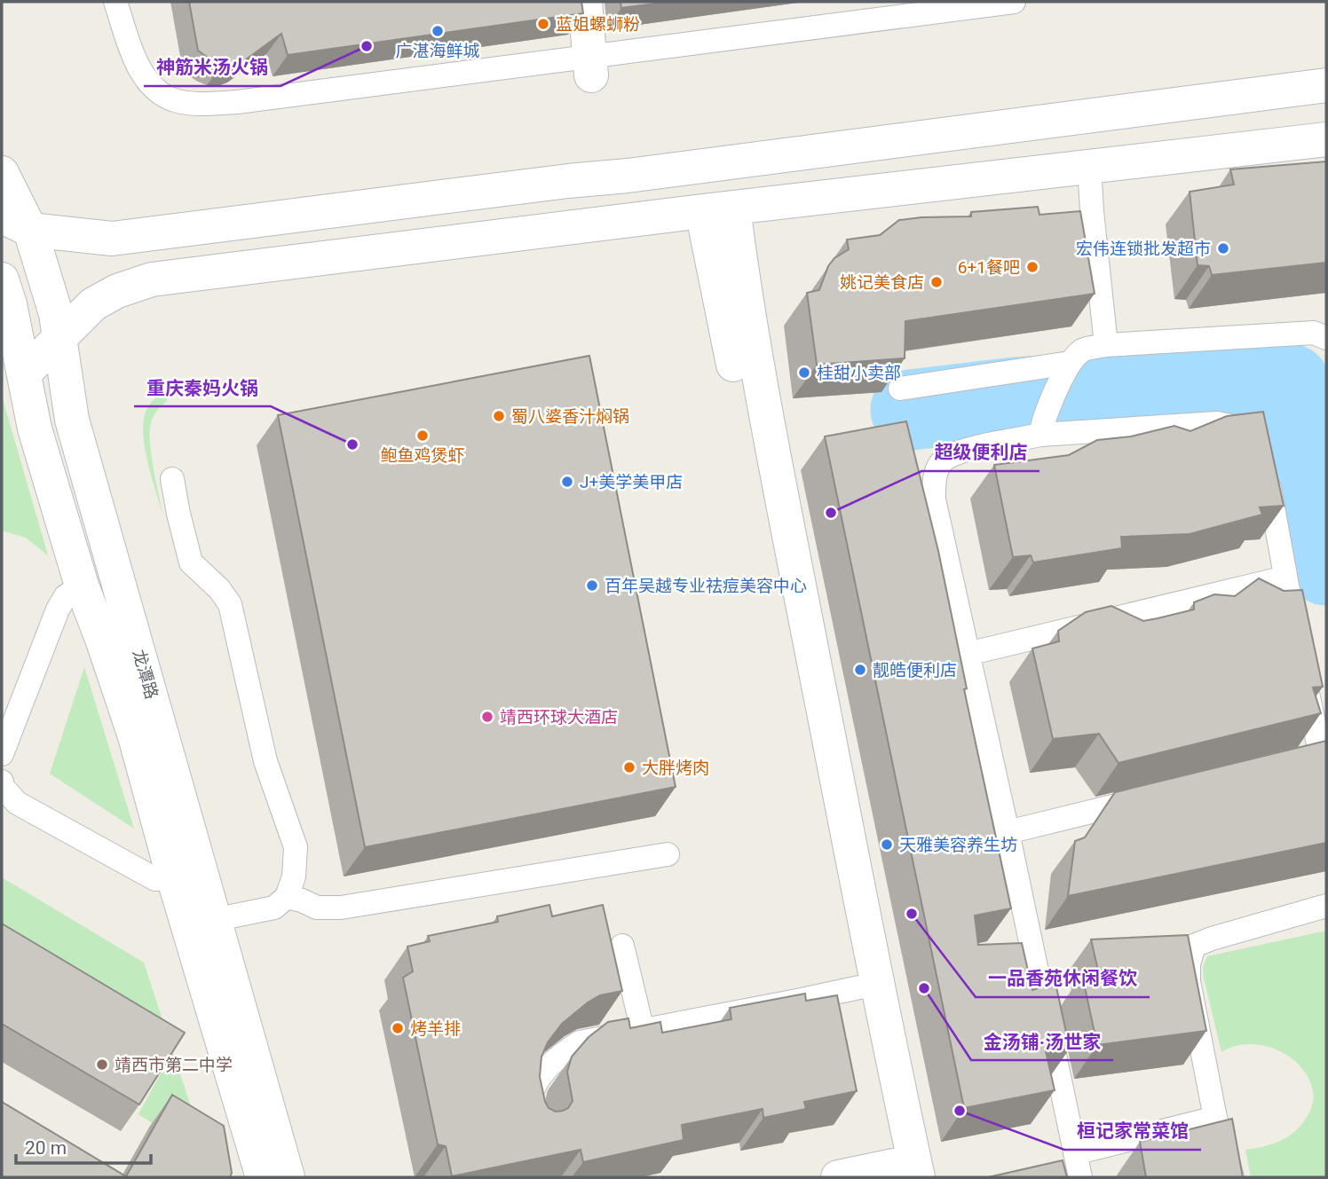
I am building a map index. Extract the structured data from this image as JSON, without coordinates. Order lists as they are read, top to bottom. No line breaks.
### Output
{"streets":{"street":["龙潭路"]},"places":["蓝姐螺蛳粉","广湛海鲜城","神筋米汤火锅","宏伟连锁批发超市","6+1餐吧","姚记美食店","桂甜小卖部","蜀八婆香汁焖锅","鲍鱼鸡煲虾","重庆秦妈火锅","J+美学美甲店","超级便利店","百年吴越专业祛痘美容中心","靓皓便利店","靖西环球大酒店","大胖烤肉","天雅美容养生坊","一品香苑休闲餐饮","金汤铺·汤世家","烤羊排","靖西市第二中学","桓记家常菜馆"],"scale_bar":"20 m"}
